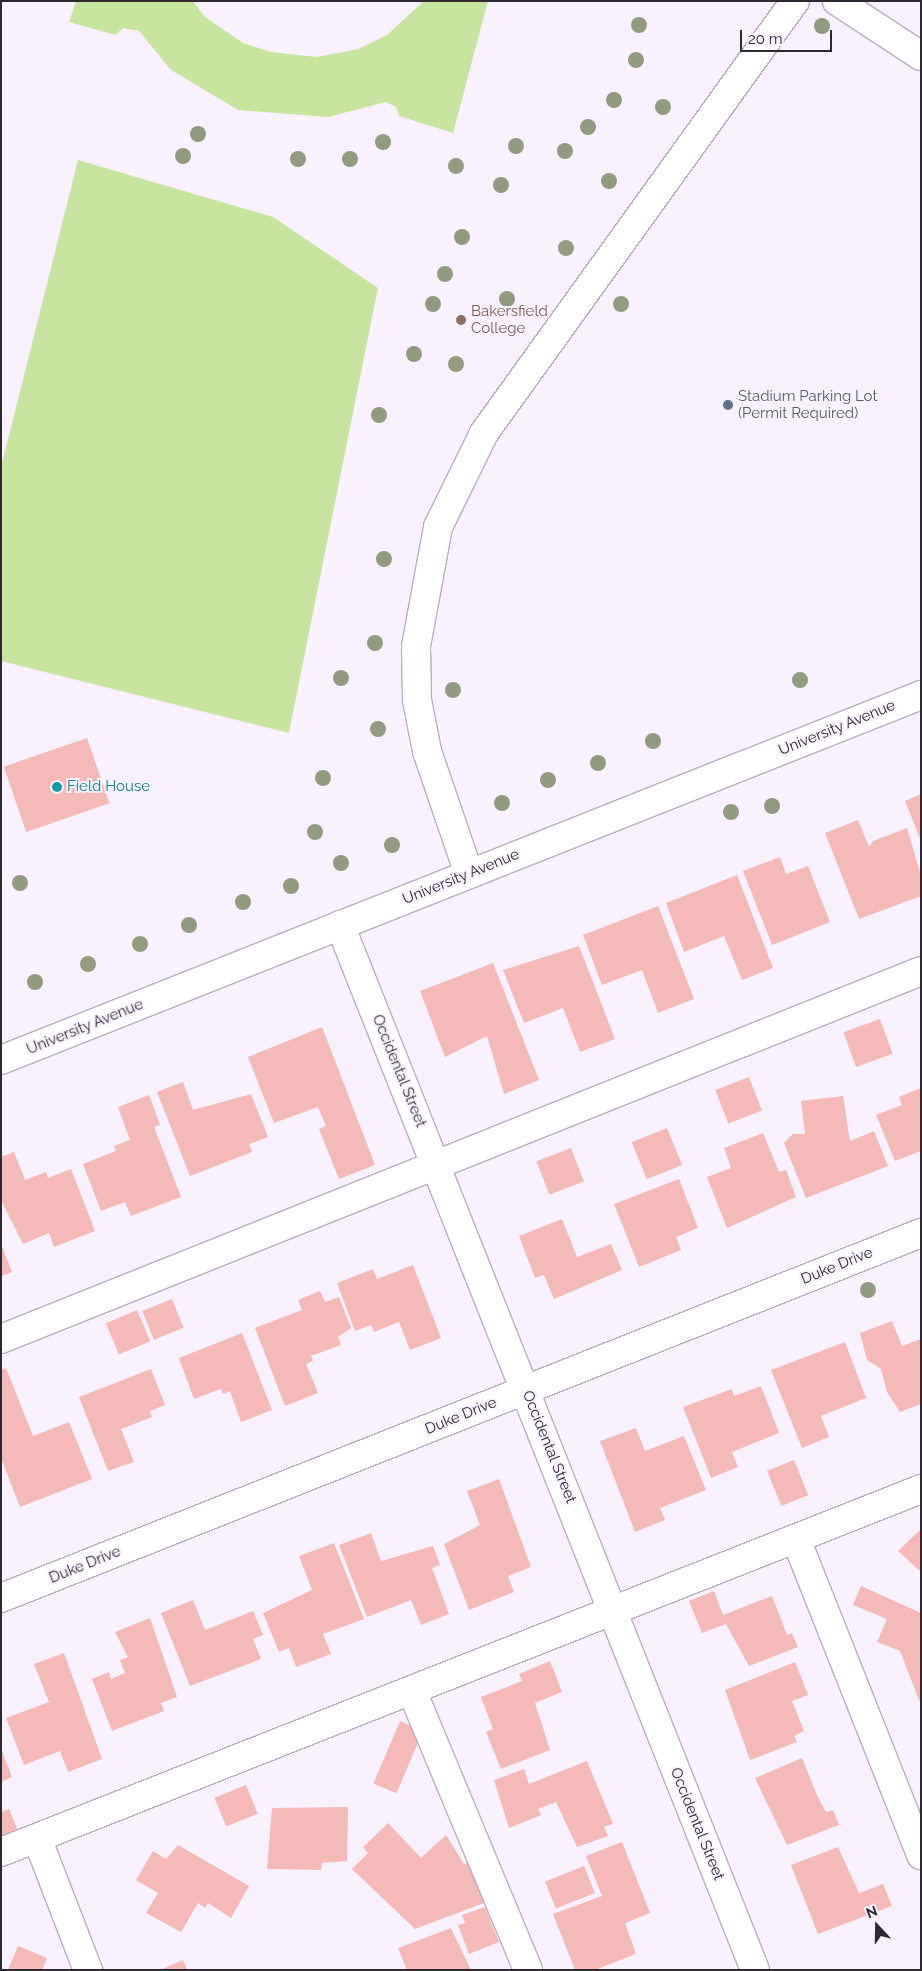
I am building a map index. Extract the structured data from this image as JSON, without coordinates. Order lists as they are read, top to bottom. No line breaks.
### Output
{"streets":{"street":["University Avenue","Occidental Street","Duke Drive"]},"crossings":[["University Avenue","Occidental Street"],["Occidental Street","Duke Drive"]],"places":["Bakersfield College","Stadium Parking Lot (Permit Required)","Field House"],"scale_bar":"20 m","north":"top"}
